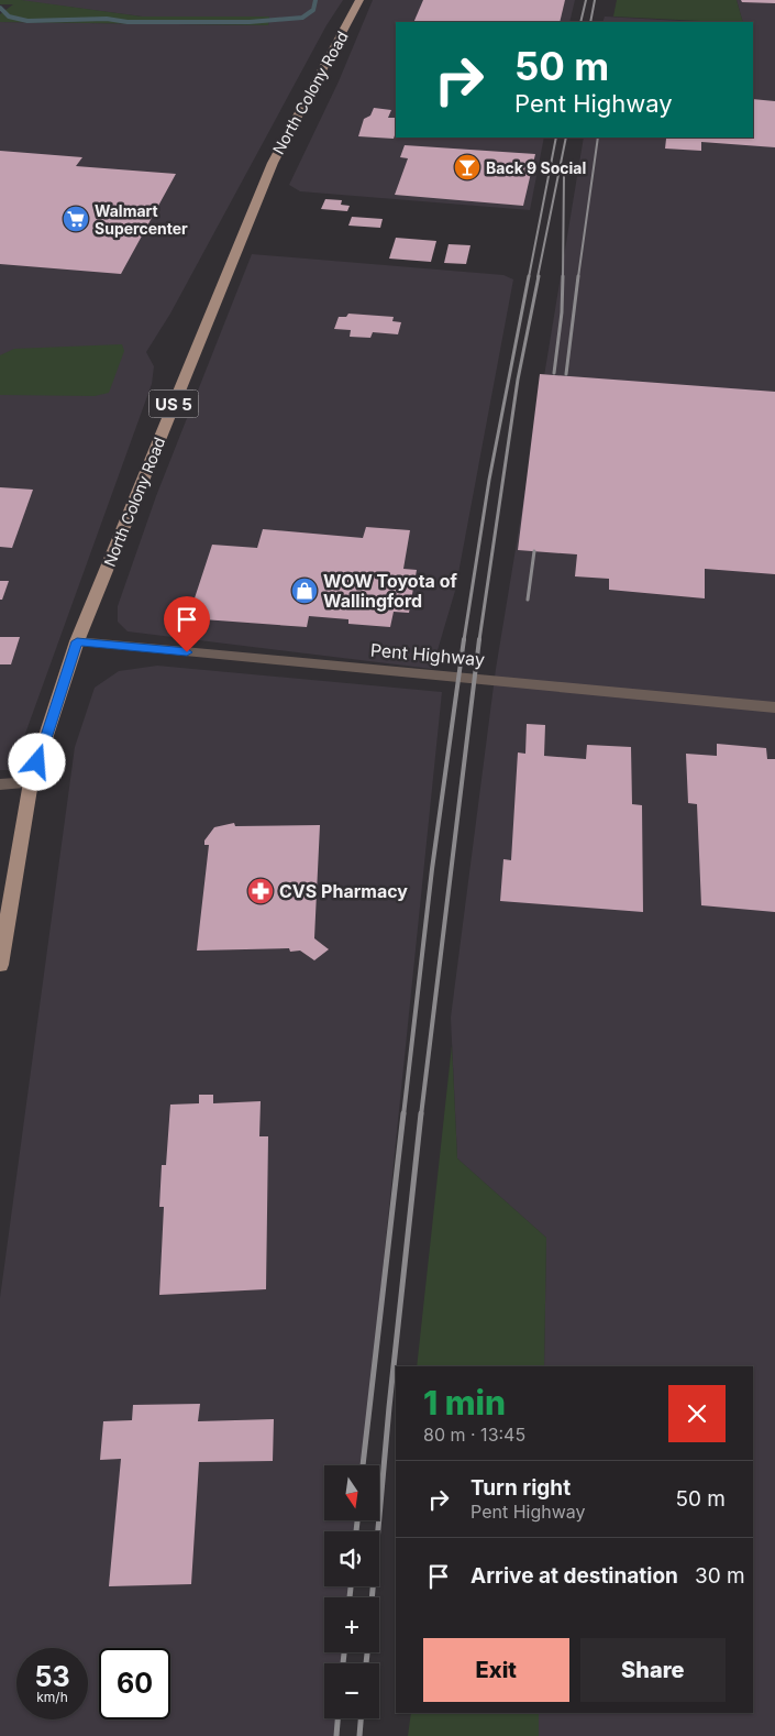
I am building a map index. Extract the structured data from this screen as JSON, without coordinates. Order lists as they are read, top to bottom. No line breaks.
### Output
{"streets":{"main road":["North Colony Road","US 5"],"street":["Pent Highway"]},"crossings":[["North Colony Road","Pent Highway"]],"places":{"bar":["Back 9 Social"],"supermarket":["Walmart Supercenter"],"shop":["WOW Toyota of Wallingford"],"pharmacy":["CVS Pharmacy"]},"north":"bottom","page":{"turn":["50 m","Pent Highway"],"heading":["1 min","80 m · 13:45"],"list":[{"name":"Turn right","note":"Pent Highway","value":"50 m"},{"name":"Arrive at destination","value":"30 m"}],"map_buttons":["+","−"],"buttons":["Exit","Share"],"speed":"53 km/h","limit":"60"}}
